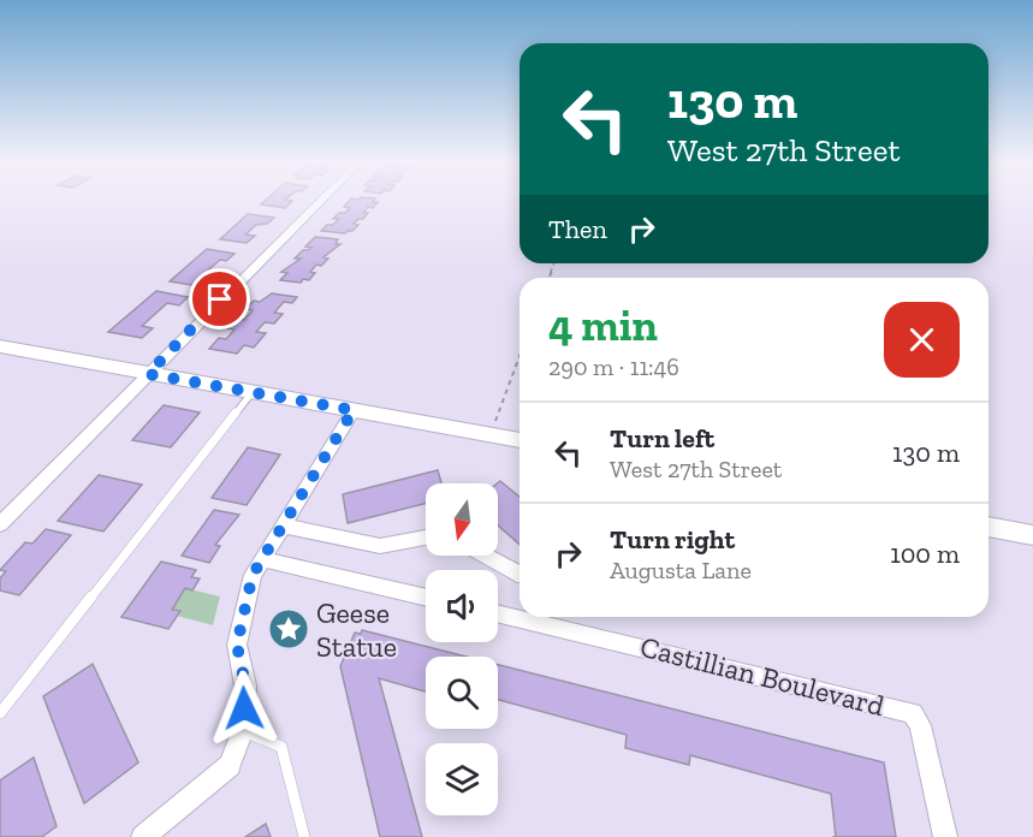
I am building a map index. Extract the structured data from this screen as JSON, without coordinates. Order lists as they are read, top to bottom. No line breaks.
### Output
{"streets":{"street":["Castillian Boulevard"]},"places":{"place":["Geese Statue"]},"north":"bottom","page":{"turn":["130 m","West 27th Street"],"then":"Then","heading":["4 min","290 m · 11:46"],"list":[{"name":"Turn left","note":"West 27th Street","value":"130 m"},{"name":"Turn right","note":"Augusta Lane","value":"100 m"}]}}
